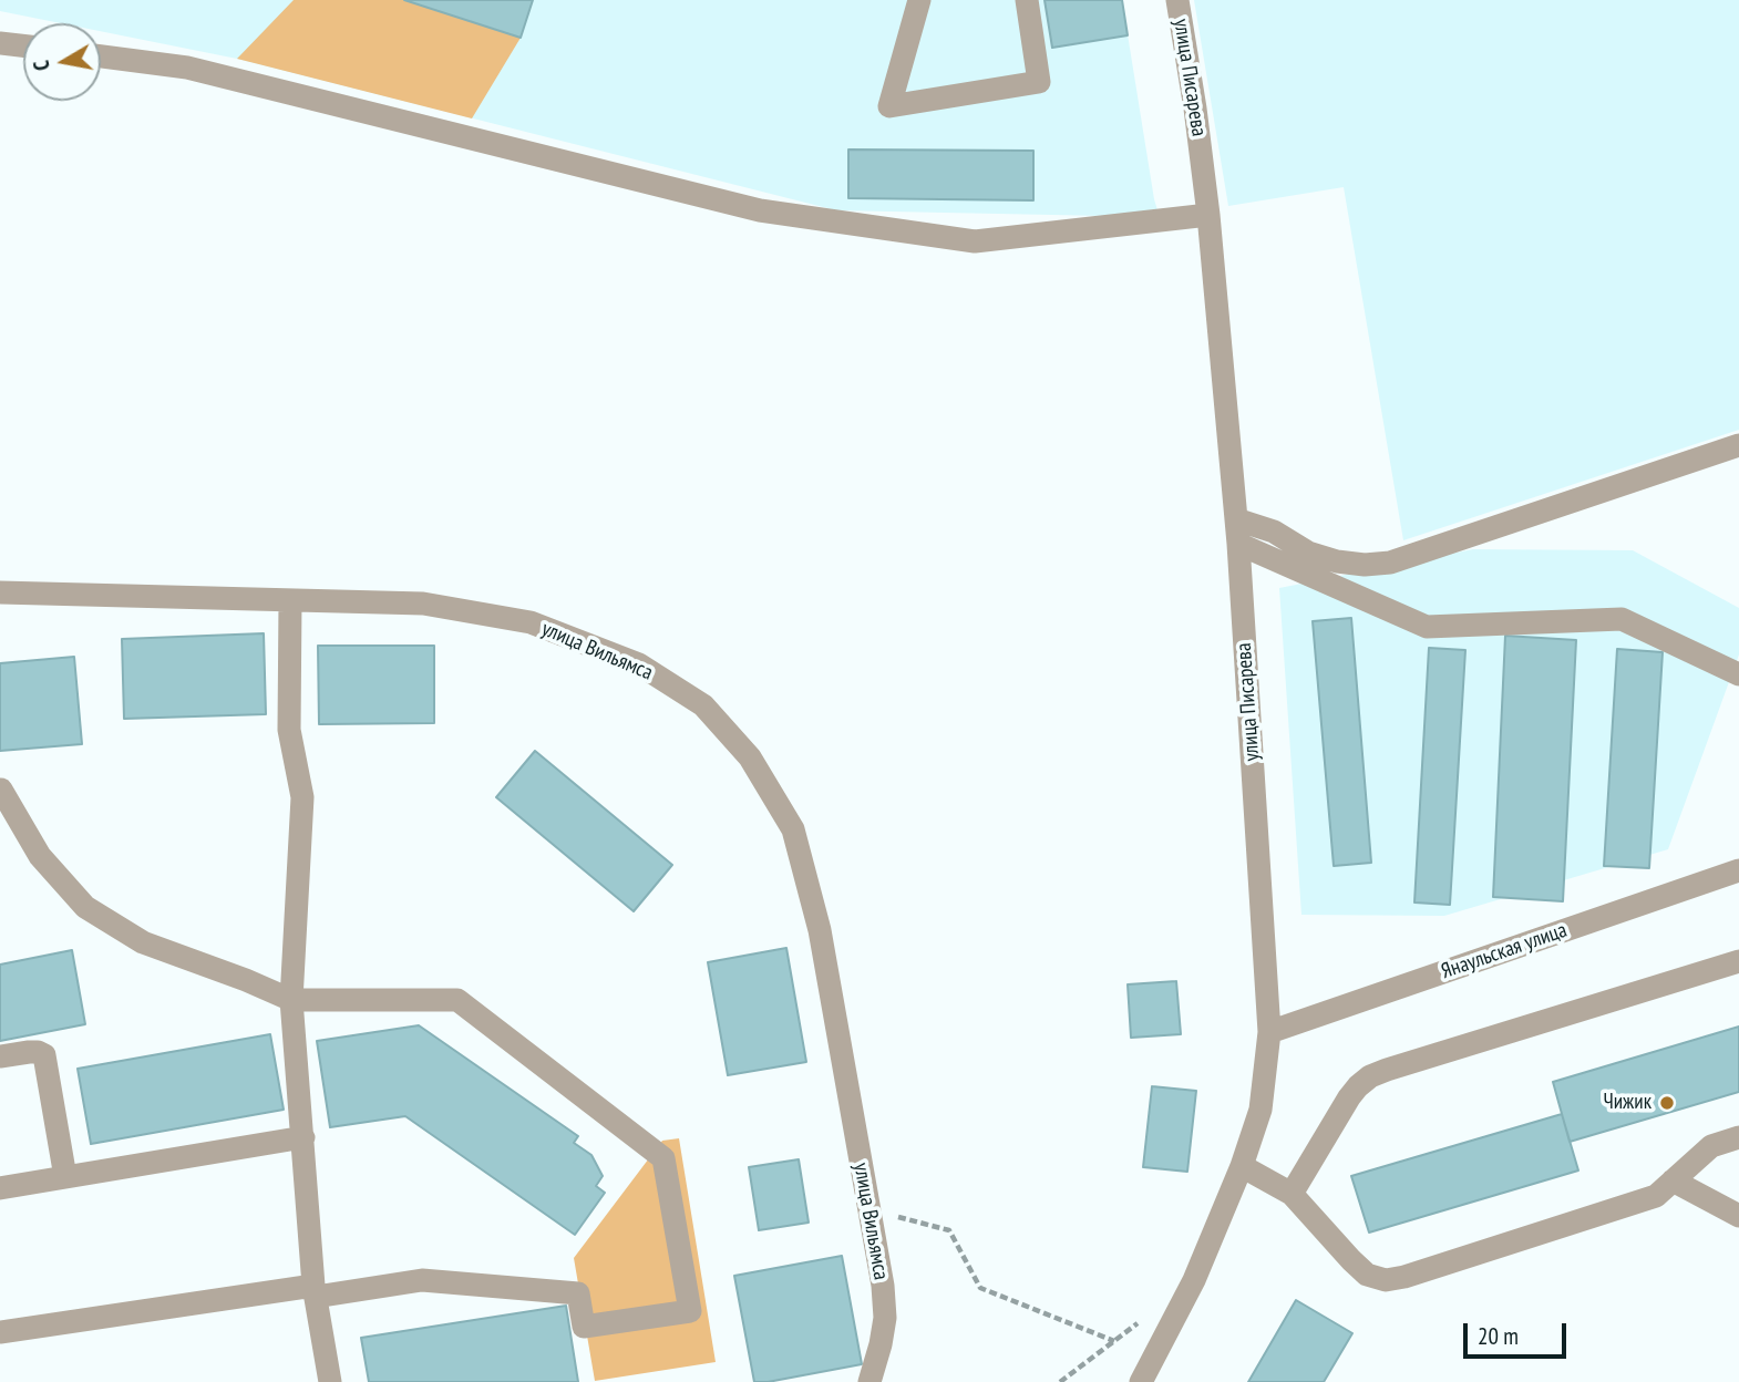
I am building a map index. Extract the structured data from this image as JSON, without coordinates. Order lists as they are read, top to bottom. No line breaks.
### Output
{"streets":{"street":["улица Писарева","улица Вильямса","Янаульская улица"]},"crossings":[["улица Писарева","Янаульская улица"]],"places":["Чижик"],"scale_bar":"20 m","north":"left"}
